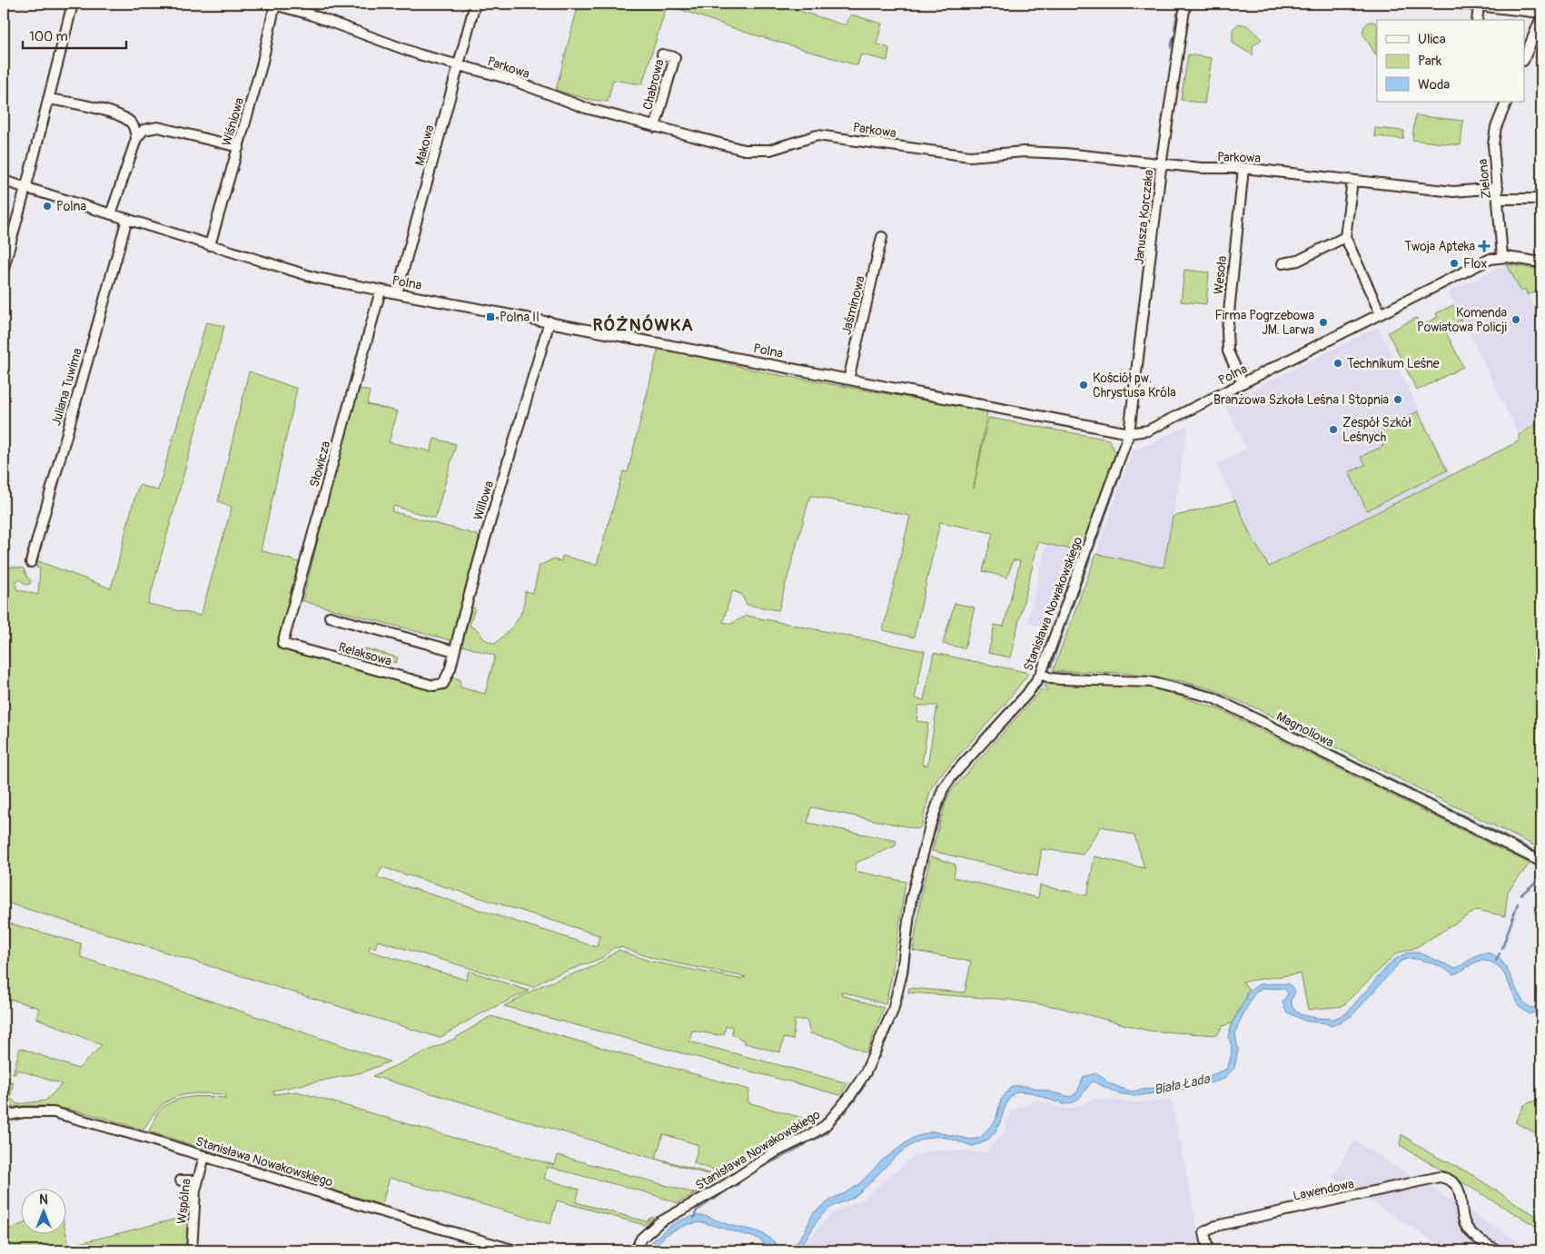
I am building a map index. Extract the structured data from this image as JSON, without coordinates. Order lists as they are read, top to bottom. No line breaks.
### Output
{"streets":{"street":["Parkowa","Chabrowa","Wiśniowa","Makowa","Zielona","Janusza Korczaka","Wesoła","Polna","Jaśminowa","Juliana Tuwima","Słowicza","Willowa","Stanisława Nowakowskiego","Relaksowa","Magnoliowa","Lawendowa","Wspólna"]},"crossings":[["Parkowa","Chabrowa"],["Parkowa","Wiśniowa"],["Parkowa","Makowa"],["Parkowa","Zielona"],["Parkowa","Janusza Korczaka"],["Parkowa","Wesoła"],["Wiśniowa","Polna"],["Makowa","Polna"],["Zielona","Polna"],["Janusza Korczaka","Polna"],["Janusza Korczaka","Stanisława Nowakowskiego"],["Wesoła","Polna"],["Polna","Jaśminowa"],["Polna","Juliana Tuwima"],["Polna","Słowicza"],["Polna","Willowa"],["Polna","Stanisława Nowakowskiego"],["Słowicza","Relaksowa"],["Willowa","Relaksowa"],["Stanisława Nowakowskiego","Magnoliowa"],["Stanisława Nowakowskiego","Wspólna"]],"districts":["RÓŻNÓWKA"],"water":["Biała Łada"],"places":{"other":["Polna","Flox","Komenda Powiatowa Policji","Firma Pogrzebowa JM. Larwa","Technikum Leśne","Kościół pw. Chrystusa Króla","Branżowa Szkoła Leśna I Stopnia","Zespół Szkół Leśnych"],"health":["Twoja Apteka"],"transit":["Polna II"]},"legend":["Ulica","Park","Woda"],"scale_bar":"100 m","north":"top"}
